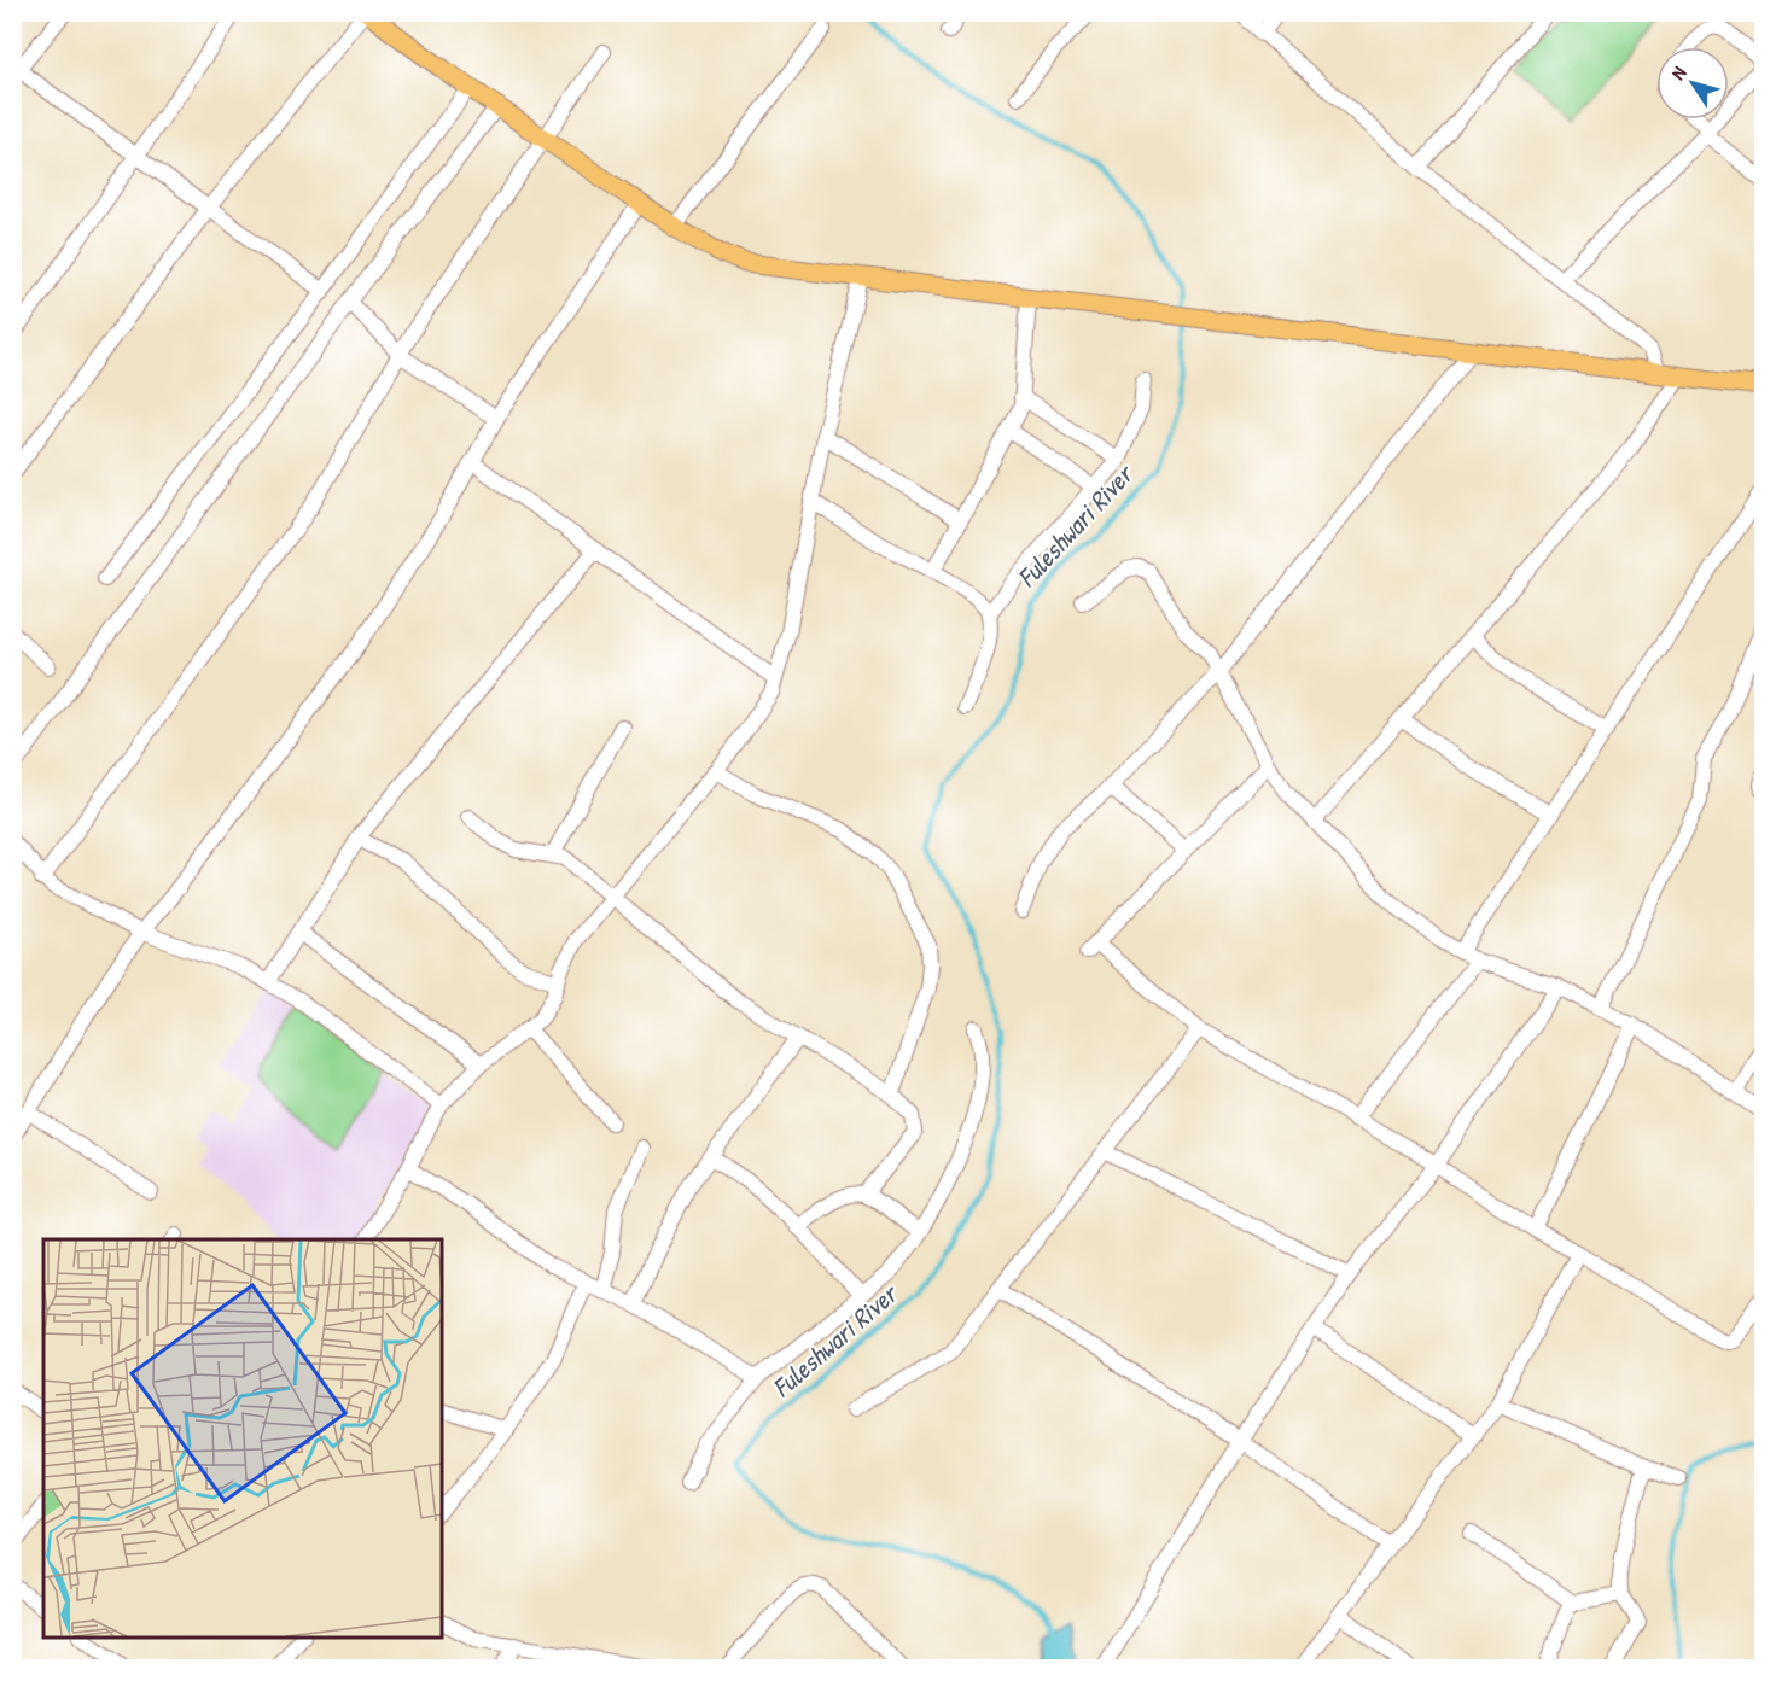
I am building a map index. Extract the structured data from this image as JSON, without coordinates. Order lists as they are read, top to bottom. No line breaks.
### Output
{"water":["Fuleshwari River"],"north":"top left"}
